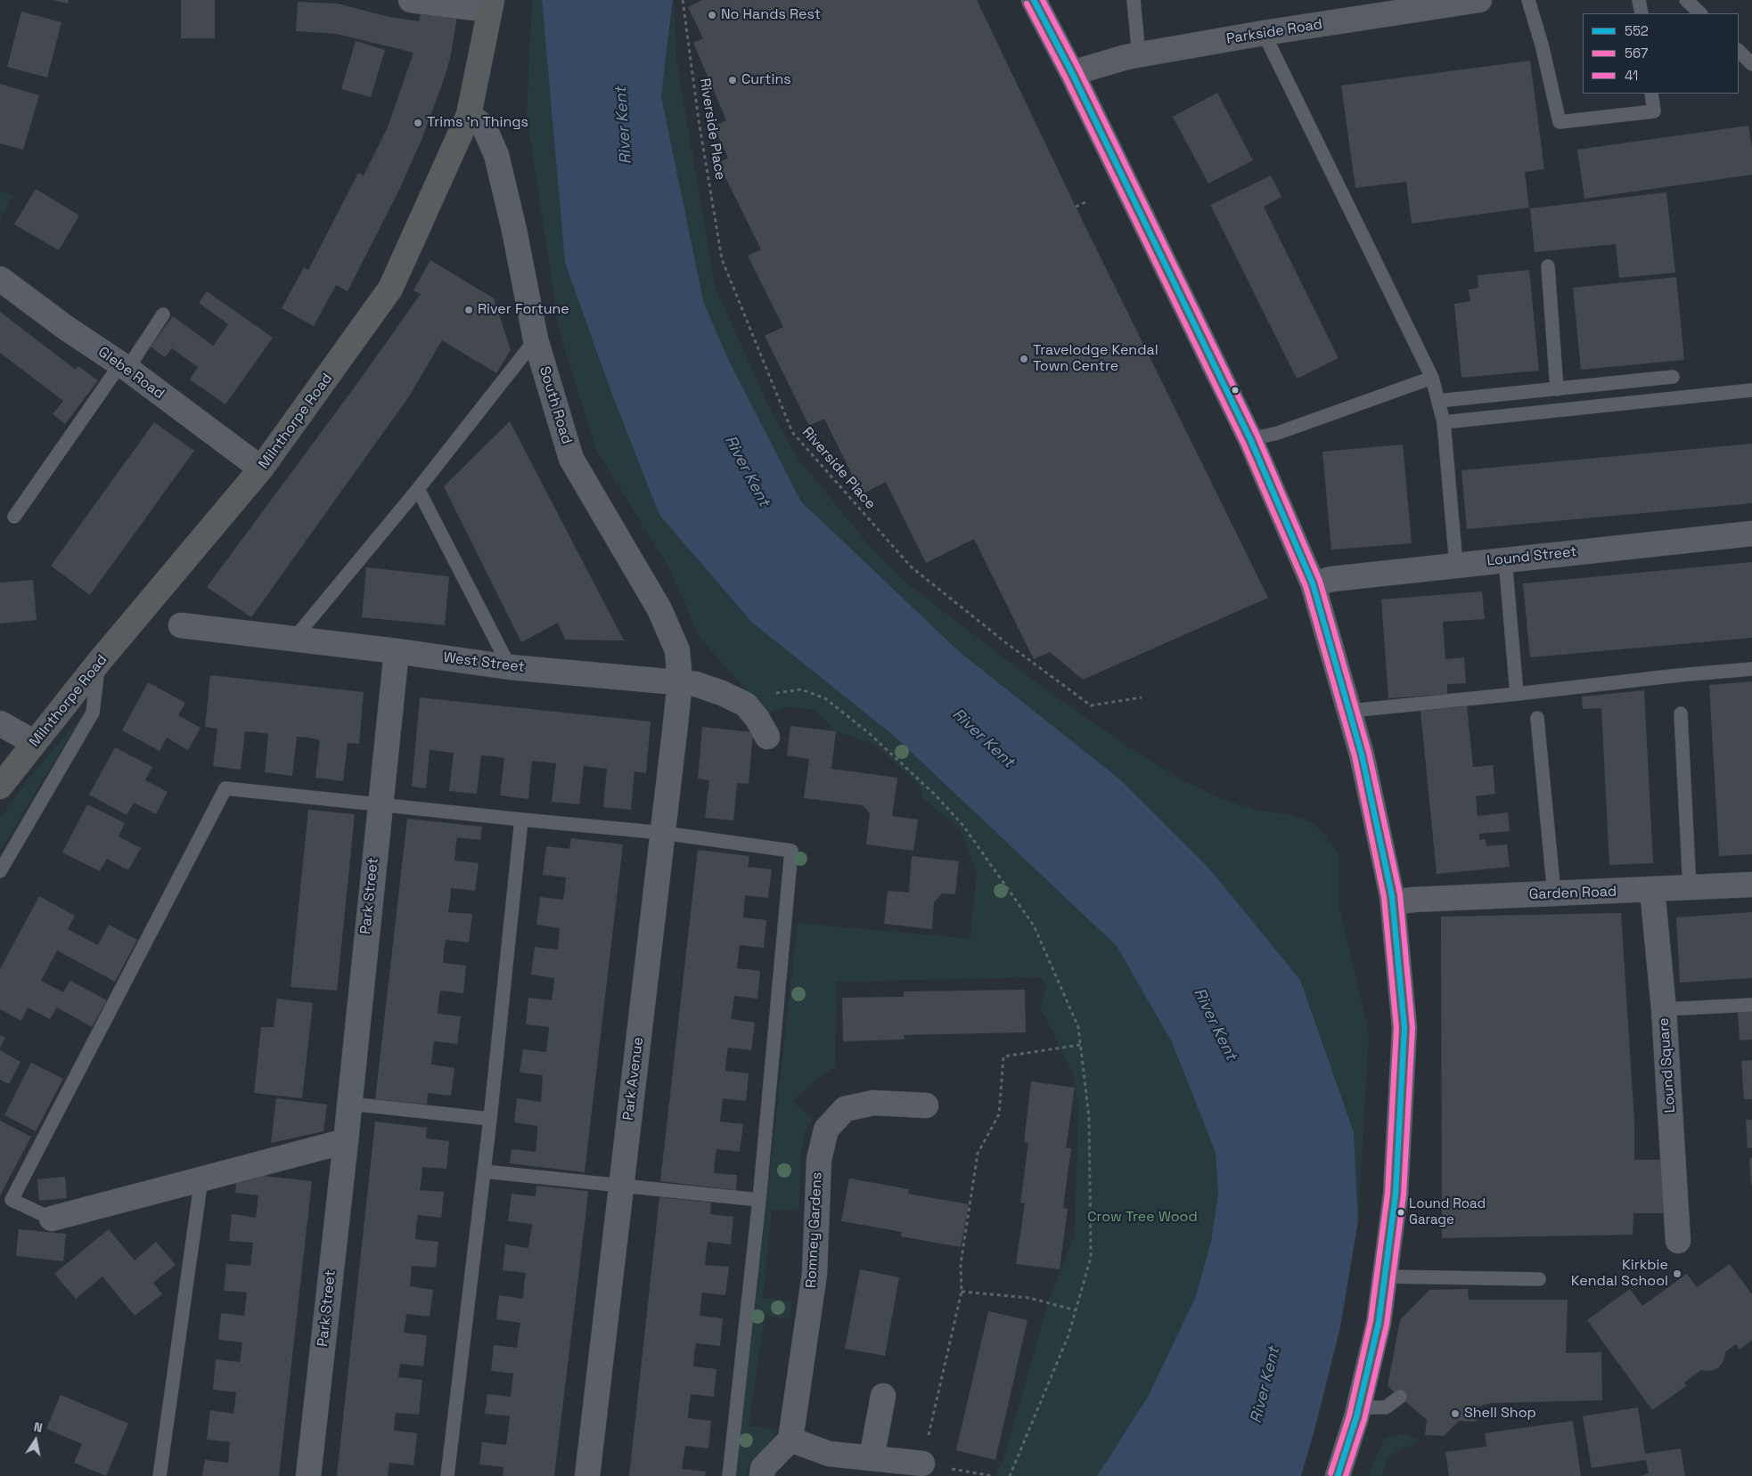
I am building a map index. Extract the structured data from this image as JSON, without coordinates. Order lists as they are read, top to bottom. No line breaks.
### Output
{"streets":{"highway":["Milnthorpe Road"],"street":["Parkside Road","Glebe Road","South Road","Lound Street","West Street","Garden Road","Park Street","Lound Square","Park Avenue","Romney Gardens"],"path":["Riverside Place"]},"crossings":[["Glebe Road","Milnthorpe Road"],["South Road","Milnthorpe Road"],["South Road","West Street"],["South Road","Park Avenue"],["West Street","Park Street"],["West Street","Park Avenue"],["Garden Road","Lound Square"]],"water":["River Kent"],"parks":["Crow Tree Wood"],"places":["No Hands Rest","Curtins","Trims 'n Things","River Fortune","Travelodge Kendal Town Centre","Lound Road Garage","Kirkbie Kendal School","Shell Shop"],"lines":["transit line 552","transit line 41","transit line 567"],"legend":["552","567","41"],"north":"top"}
